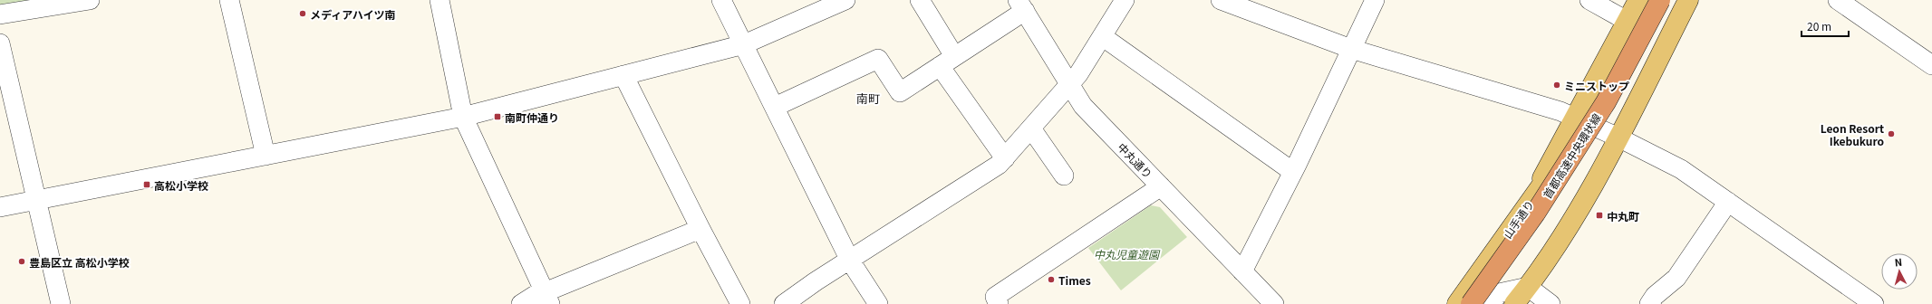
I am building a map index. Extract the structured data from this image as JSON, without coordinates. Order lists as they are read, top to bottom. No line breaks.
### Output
{"streets":{"highway":["首都高速中央環状線"],"main road":["山手通り"],"street":["中丸通り"]},"districts":["南町"],"parks":["中丸児童遊園"],"places":{"other":["メディアハイツ南","ミニストップ","Leon Resort Ikebukuro","豊島区立 高松小学校","Times"],"transit":["南町仲通り","高松小学校","中丸町"]},"scale_bar":"20 m","north":"top"}
